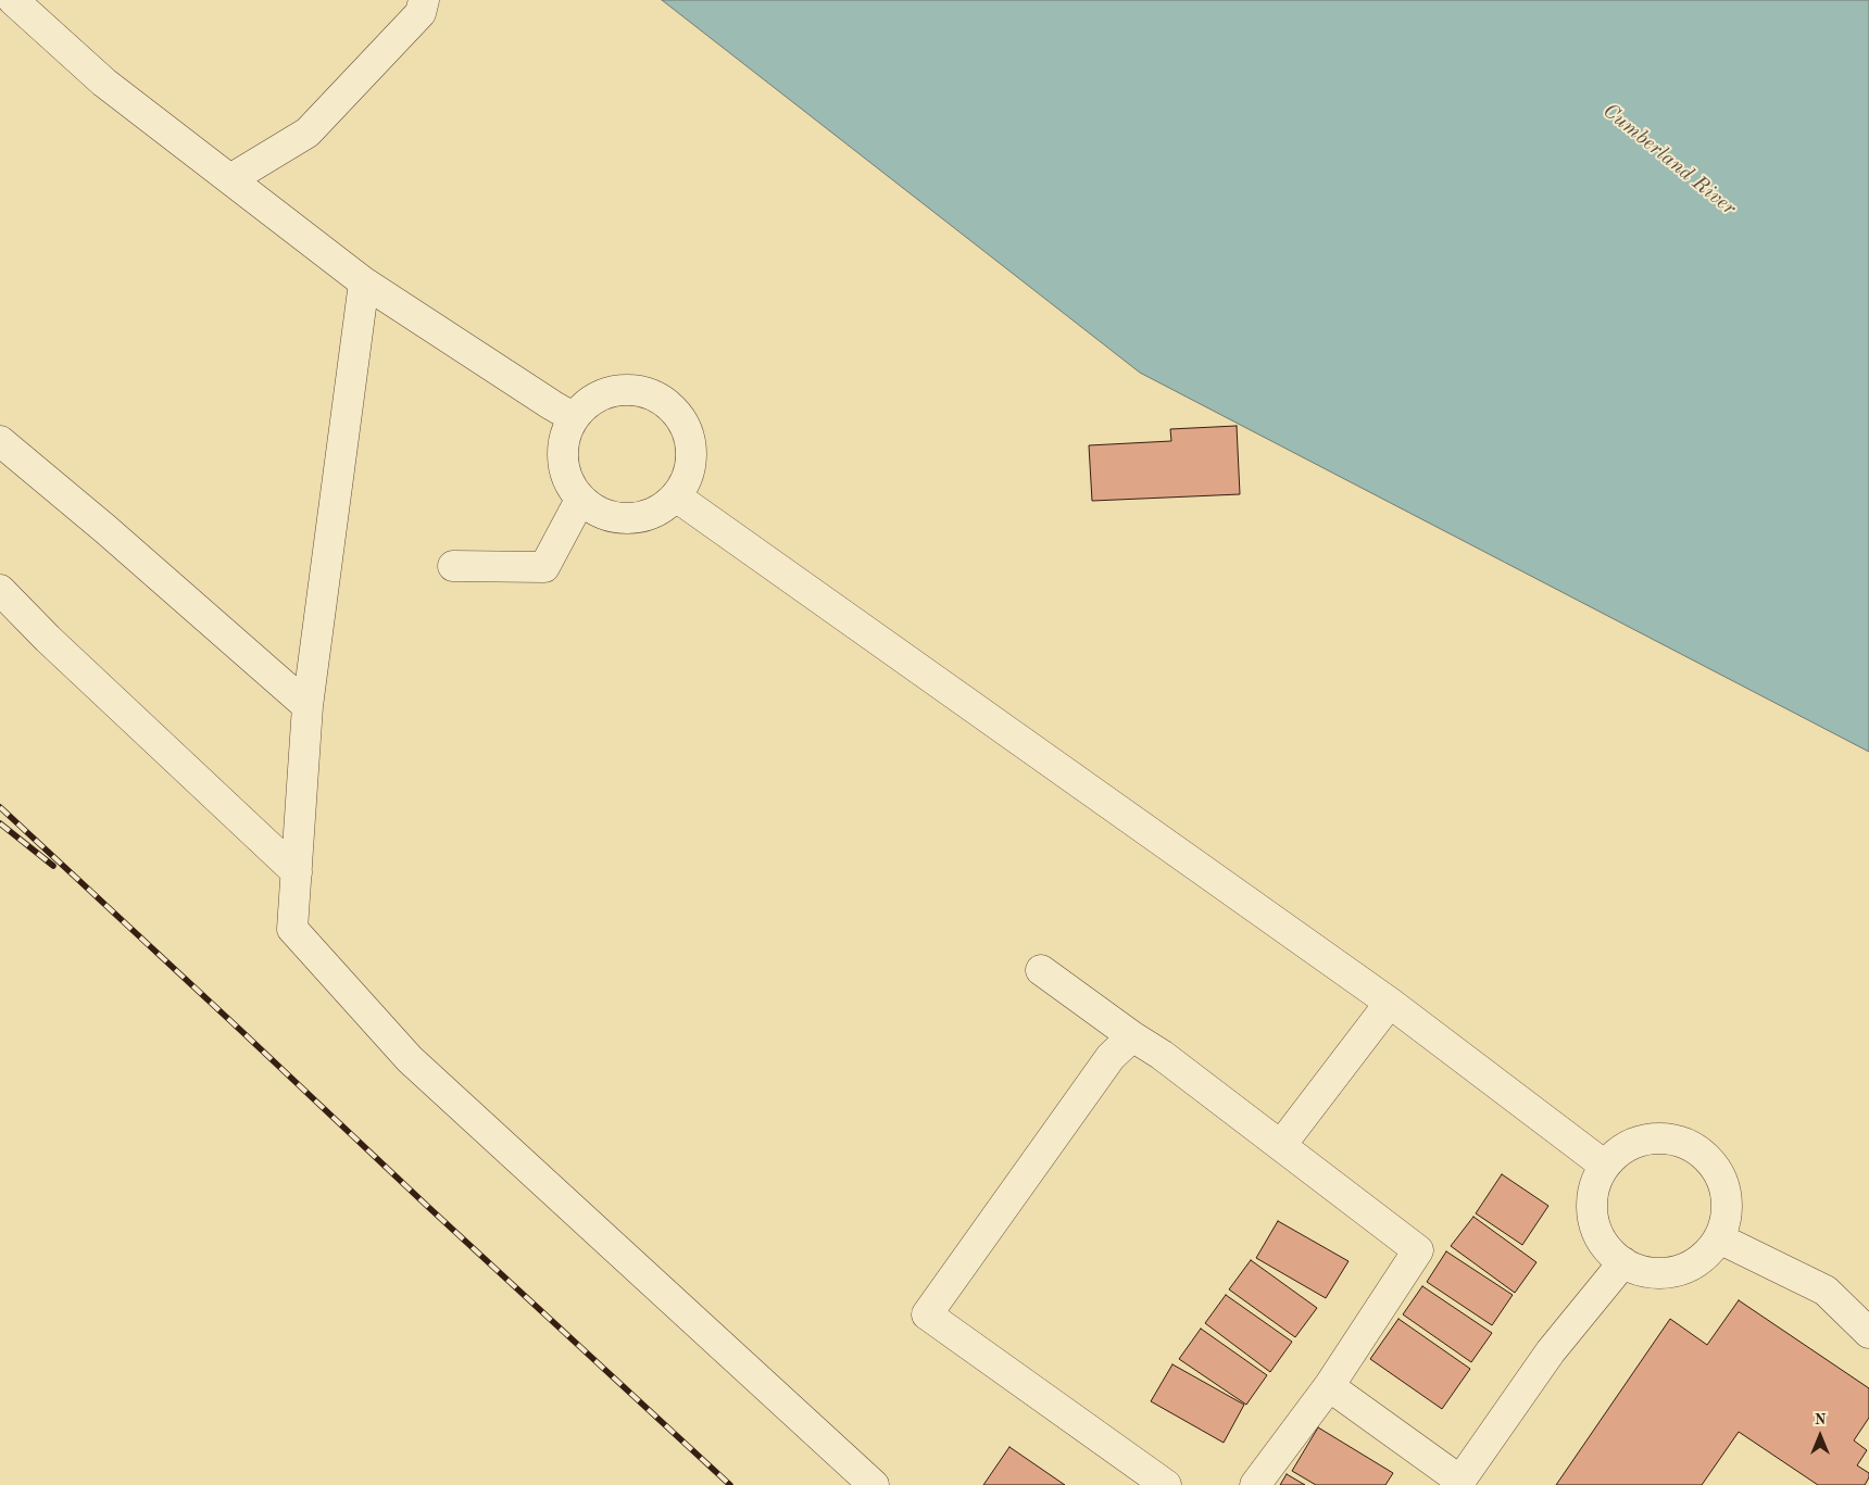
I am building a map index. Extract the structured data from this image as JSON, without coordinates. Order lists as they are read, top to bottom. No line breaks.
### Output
{"water":["Cumberland River"],"north":"top"}
